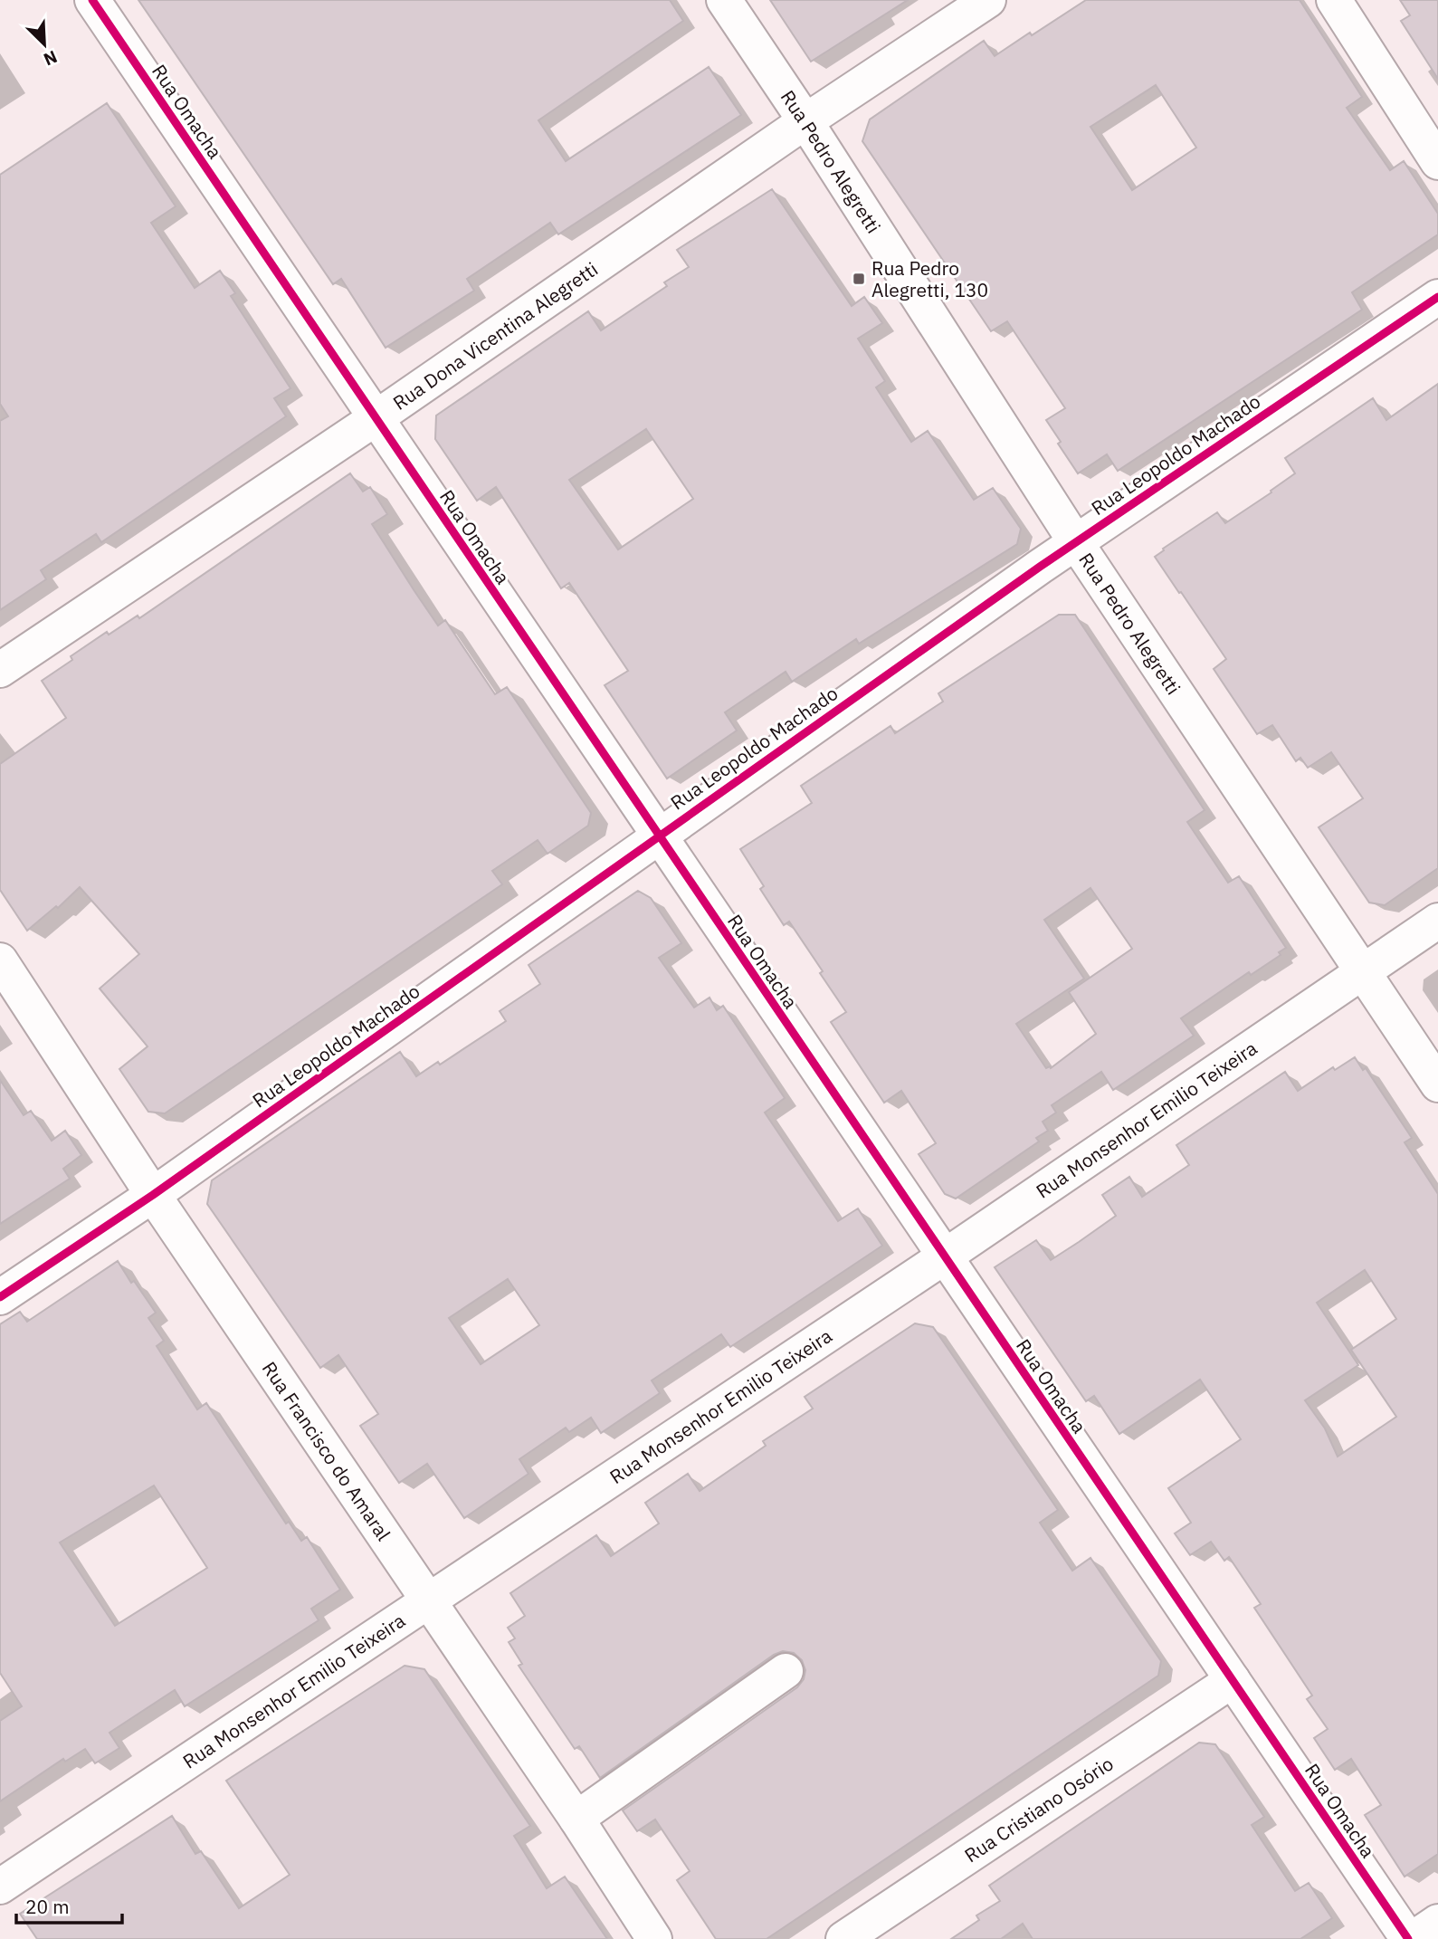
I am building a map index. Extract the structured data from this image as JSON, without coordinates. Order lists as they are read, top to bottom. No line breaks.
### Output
{"streets":{"street":["Rua Omacha","Rua Pedro Alegretti","Rua Dona Vicentina Alegretti","Rua Leopoldo Machado","Rua Monsenhor Emilio Teixeira","Rua Francisco do Amaral","Rua Cristiano Osório"]},"crossings":[["Rua Omacha","Rua Dona Vicentina Alegretti"],["Rua Omacha","Rua Leopoldo Machado"],["Rua Omacha","Rua Monsenhor Emilio Teixeira"],["Rua Omacha","Rua Cristiano Osório"],["Rua Pedro Alegretti","Rua Dona Vicentina Alegretti"],["Rua Pedro Alegretti","Rua Leopoldo Machado"],["Rua Pedro Alegretti","Rua Monsenhor Emilio Teixeira"],["Rua Leopoldo Machado","Rua Francisco do Amaral"],["Rua Monsenhor Emilio Teixeira","Rua Francisco do Amaral"]],"places":{"transit":["Rua Pedro Alegretti, 130"]},"scale_bar":"20 m","north":"bottom right"}
